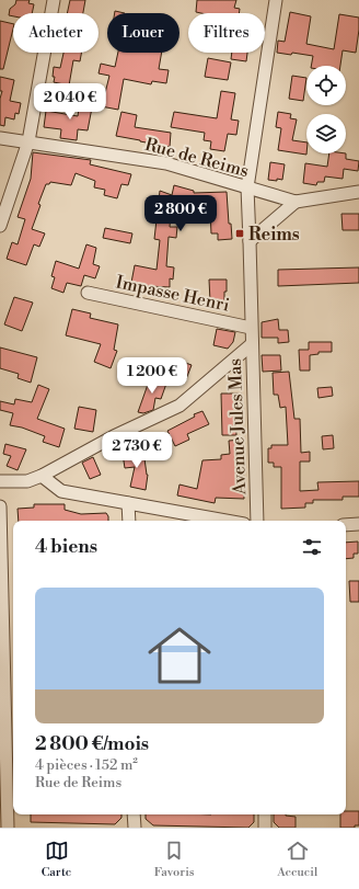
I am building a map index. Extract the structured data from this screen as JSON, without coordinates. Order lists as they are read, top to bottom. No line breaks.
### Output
{"streets":{"street":["Rue de Reims","Impasse Henri","Avenue Jules Mas"]},"crossings":[["Rue de Reims","Avenue Jules Mas"],["Impasse Henri","Avenue Jules Mas"]],"places":{"transit":["Reims"]},"page":{"chip":["Acheter","Louer","Filtres"],"price":["2 040 €","2 800 €","1 200 €","2 730 €"],"heading":"4 biens","list":[{"name":"2 800 €/mois","note":"4 pièces · 152 m² · Rue de Reims"}],"tabs":["Carte","Favoris","Accueil"]}}
